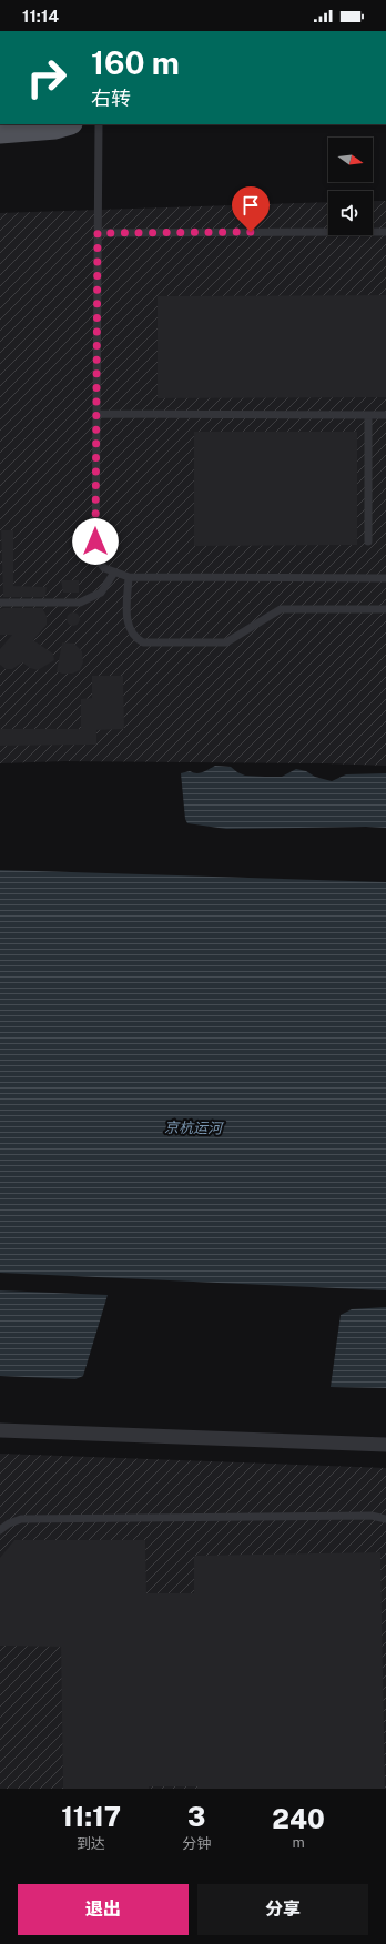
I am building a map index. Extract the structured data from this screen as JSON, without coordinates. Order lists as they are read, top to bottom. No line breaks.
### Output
{"water":["京杭运河"],"north":"right","page":{"status":"11:14","turn":["160 m","右转"],"eta":["11:17","到达","3","分钟","240","m"],"buttons":["退出","分享"]}}
